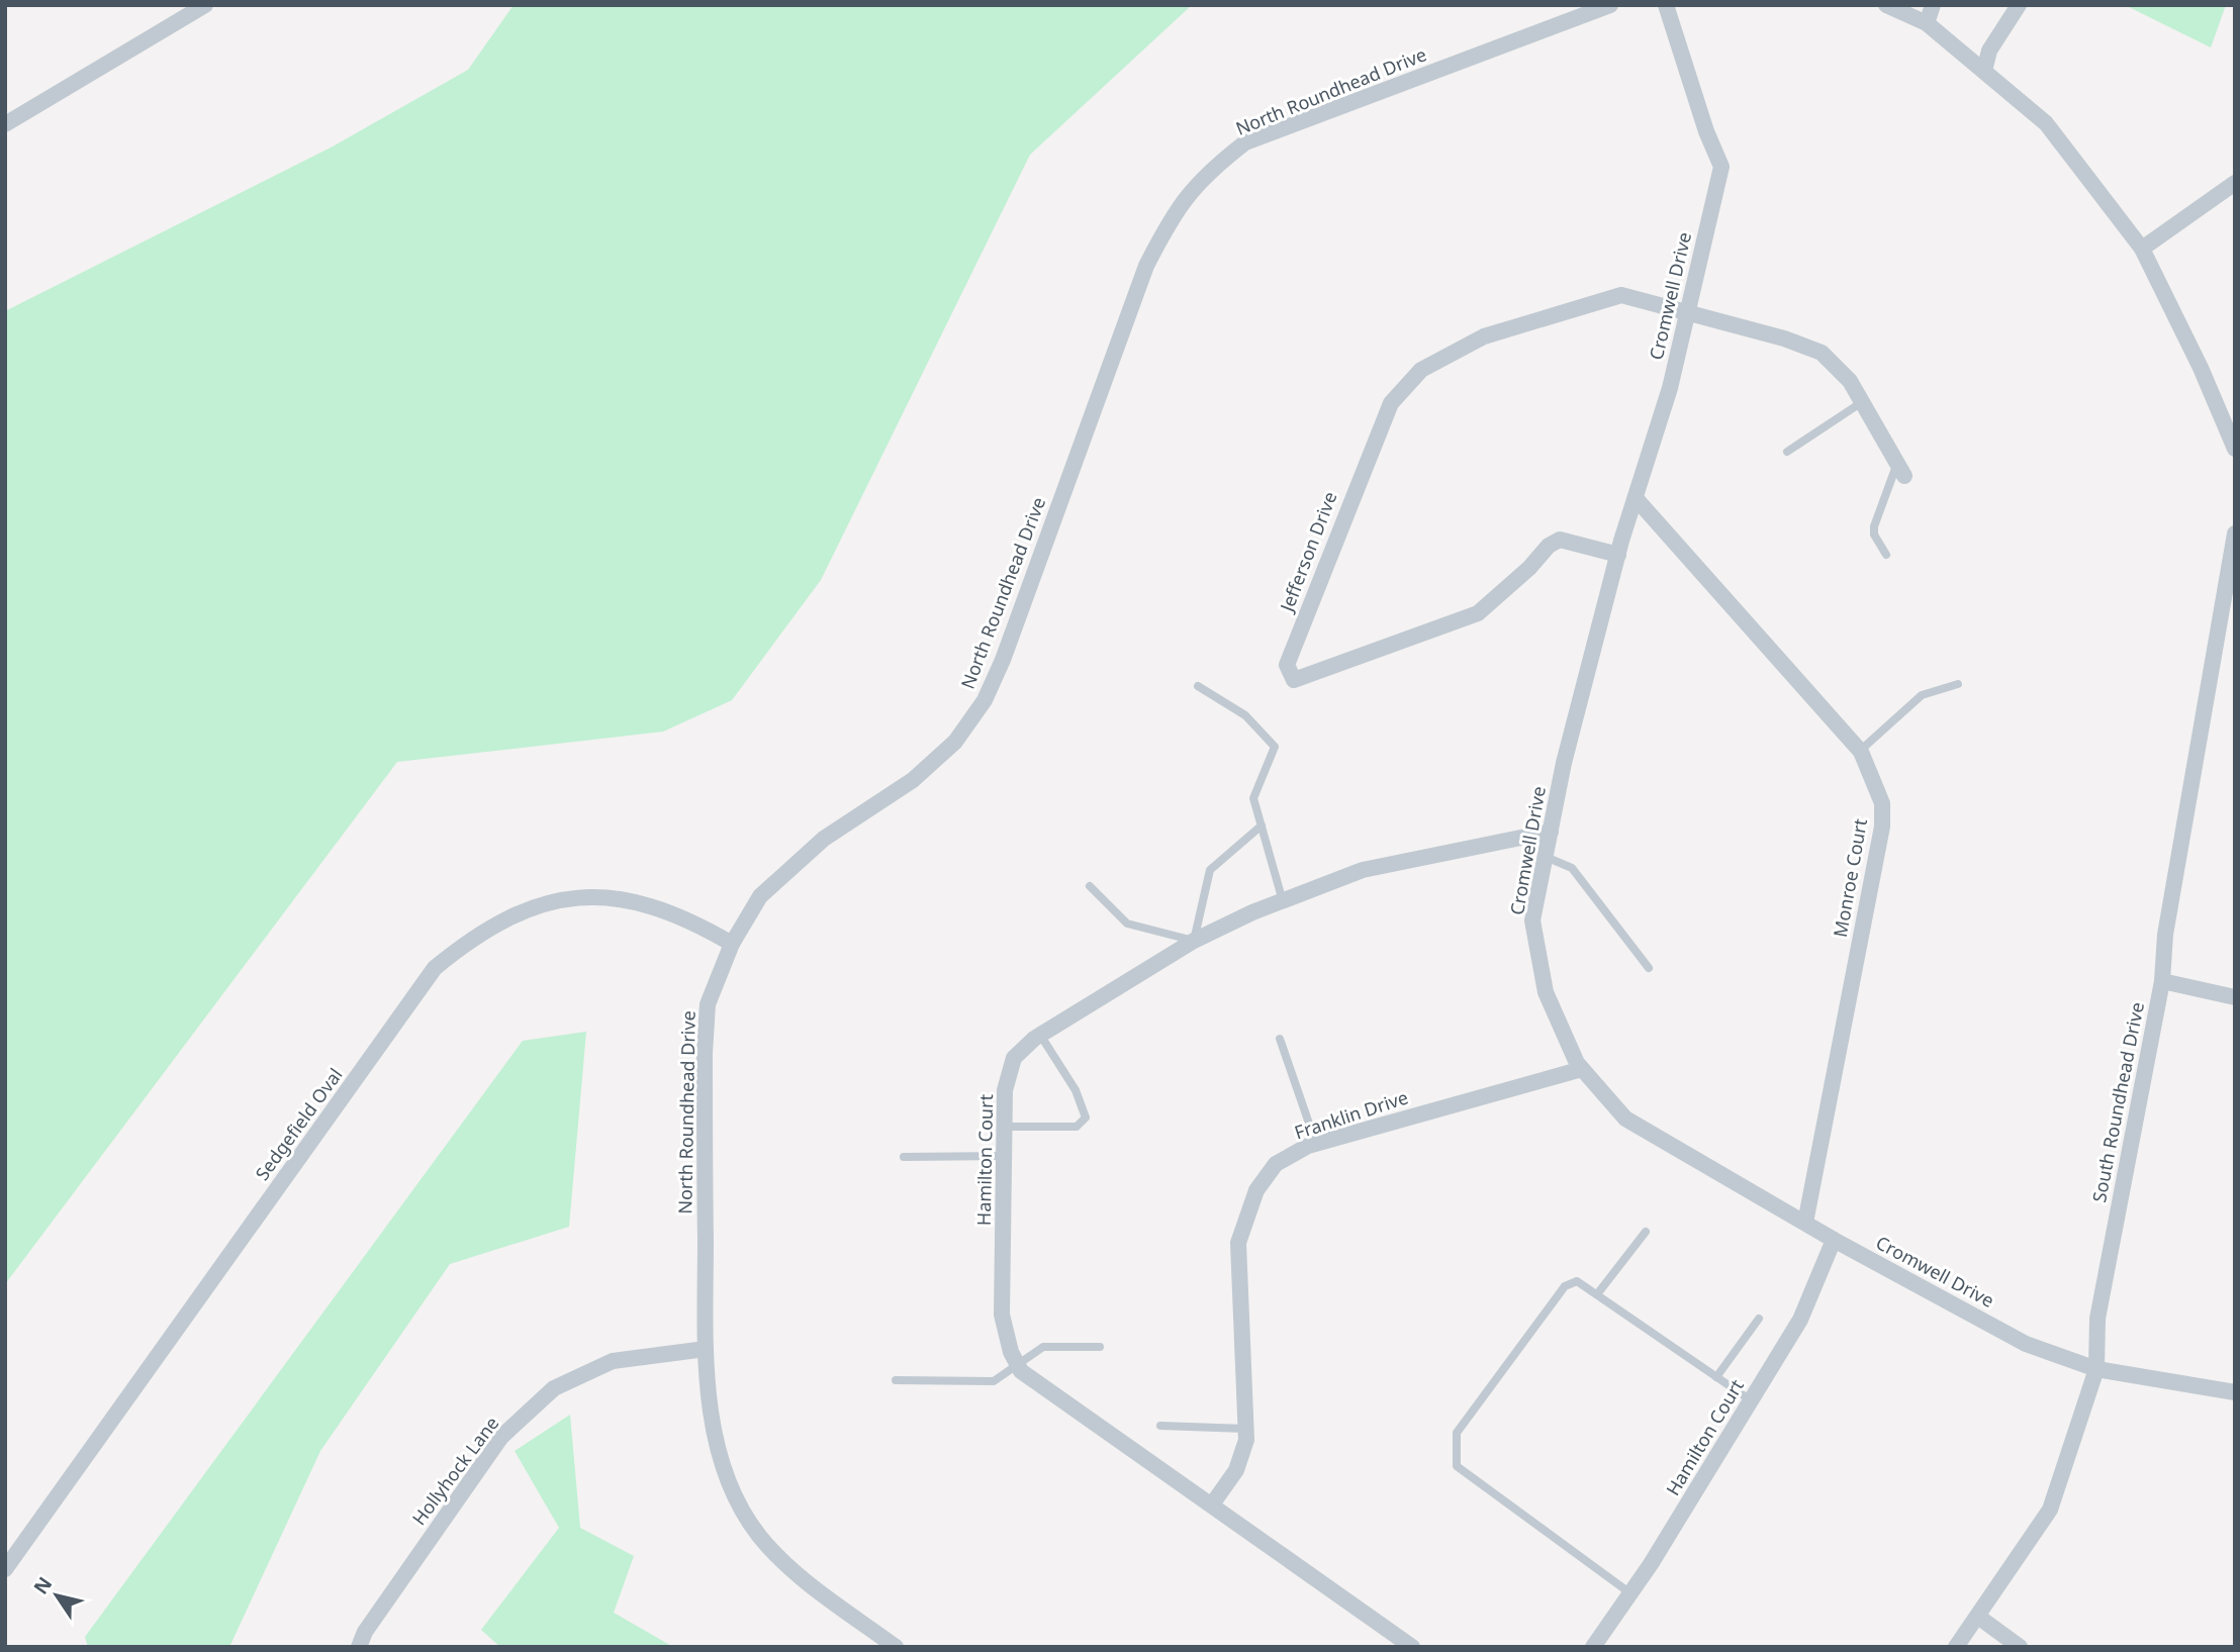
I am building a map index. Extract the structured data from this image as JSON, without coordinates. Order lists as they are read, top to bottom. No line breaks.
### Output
{"streets":{"street":["North Roundhead Drive","Cromwell Drive","Jefferson Drive","Monroe Court","South Roundhead Drive","Franklin Drive","Sedgefield Oval","Hamilton Court","Hollyhock Lane"]},"crossings":[["North Roundhead Drive","Sedgefield Oval"],["North Roundhead Drive","Hollyhock Lane"],["Cromwell Drive","Jefferson Drive"],["Cromwell Drive","Monroe Court"],["Cromwell Drive","South Roundhead Drive"],["Cromwell Drive","Franklin Drive"],["Cromwell Drive","Hamilton Court"],["Franklin Drive","Hamilton Court"]],"north":"top left"}
